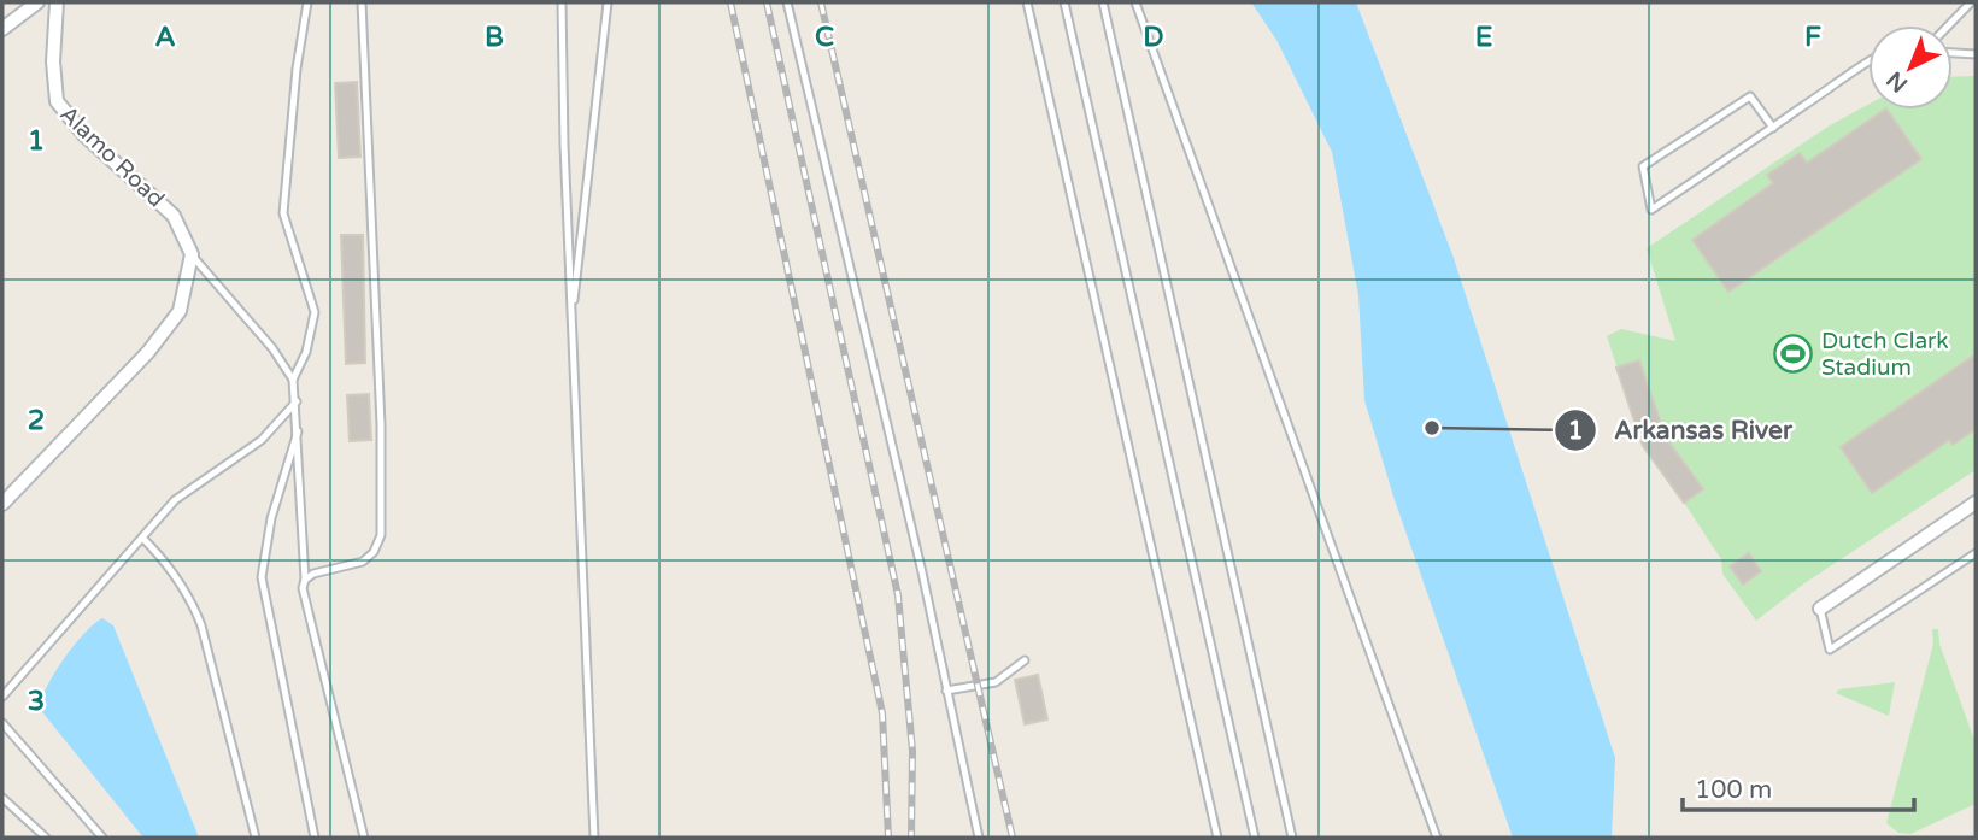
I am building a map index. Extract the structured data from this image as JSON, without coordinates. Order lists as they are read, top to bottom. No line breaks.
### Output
{"streets":{"street":["Alamo Road"]},"places":{"sports":["Dutch Clark Stadium"],"other":["Arkansas River"]},"scale_bar":"100 m","north":"bottom left","grid":{"columns":["A","B","C","D","E","F"],"rows":["1","2","3"]}}
